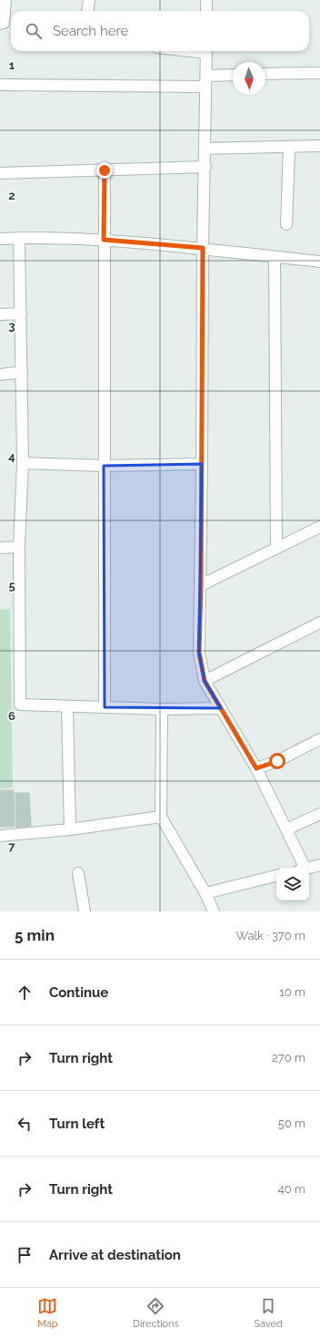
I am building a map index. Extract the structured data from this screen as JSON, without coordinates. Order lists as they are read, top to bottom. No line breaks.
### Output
{"north":"bottom","page":{"search":"Search here","heading":["5 min","Walk · 370 m"],"list":[["Continue","10 m"],["Turn right","270 m"],["Turn left","50 m"],["Turn right","40 m"],"Arrive at destination"],"nav":["Map","Directions","Saved"]},"grid":{"rows":["1","2","3","4","5","6","7"]}}
